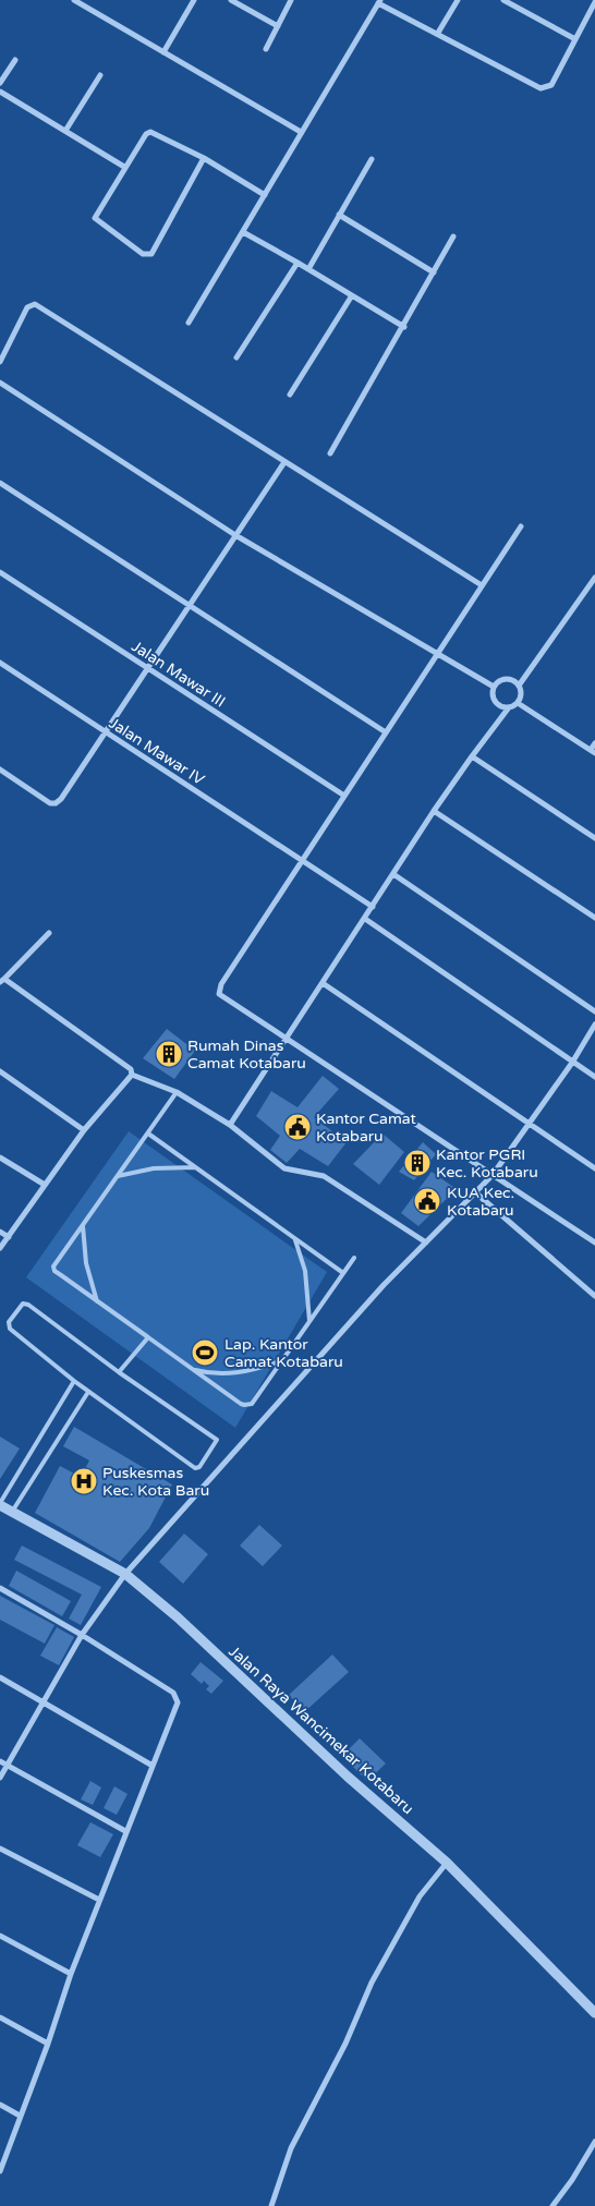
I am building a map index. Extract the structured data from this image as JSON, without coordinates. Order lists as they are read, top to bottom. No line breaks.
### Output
{"streets":{"street":["Jalan Mawar III","Jalan Mawar IV","Jalan Raya Wancimekar Kotabaru"]},"places":{"building":["Rumah Dinas Camat Kotabaru","Kantor PGRI Kec. Kotabaru"],"public building":["Kantor Camat Kotabaru","KUA Kec. Kotabaru"],"sports":["Lap. Kantor Camat Kotabaru"],"hospital":["Puskesmas Kec. Kota Baru"]}}
